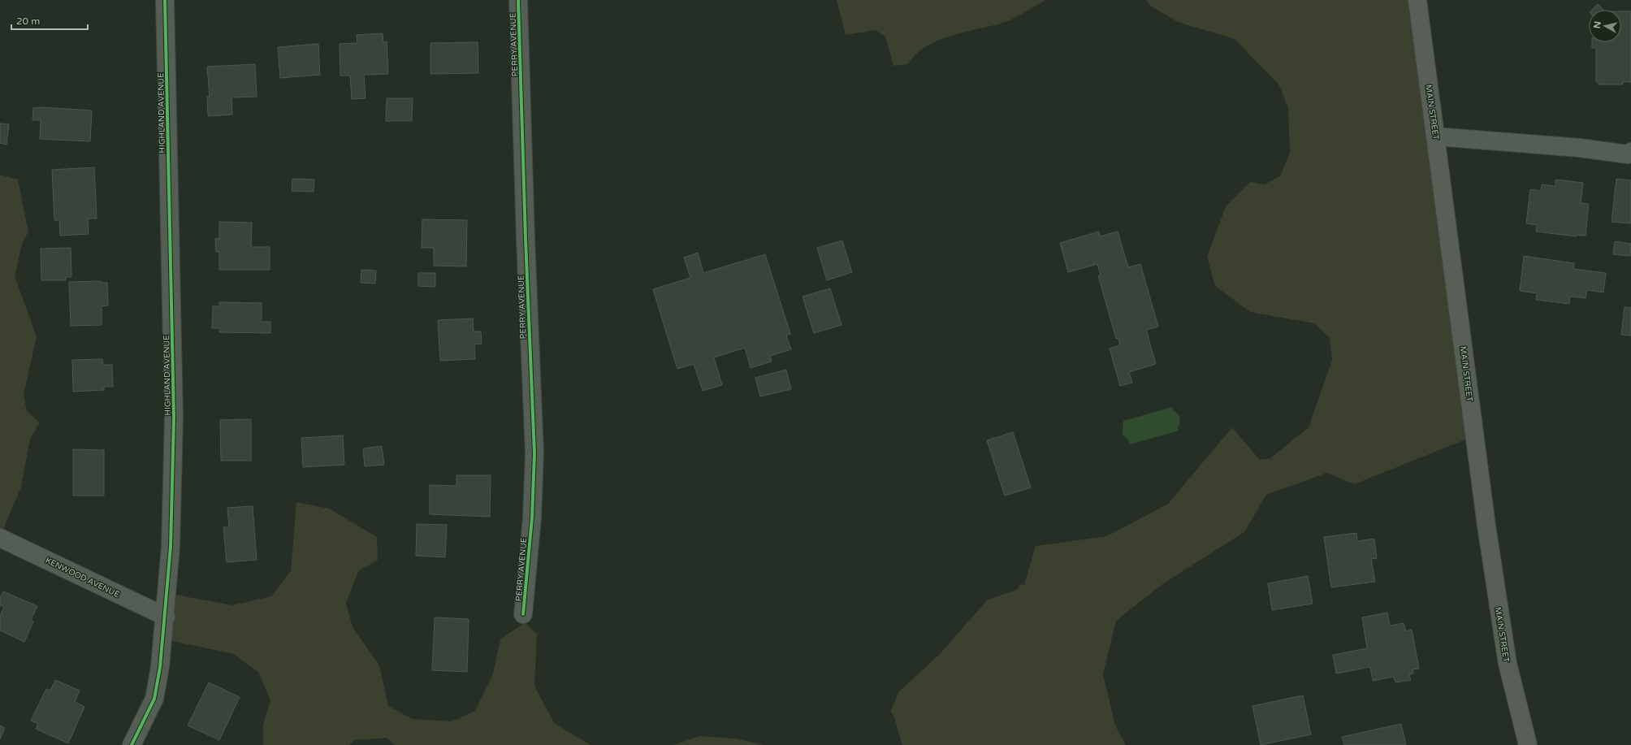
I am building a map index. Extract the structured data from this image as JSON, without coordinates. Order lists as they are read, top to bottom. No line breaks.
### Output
{"streets":{"main road":["MAIN STREET"],"street":["PERRY AVENUE","HIGHLAND AVENUE","KENWOOD AVENUE"]},"crossings":[["HIGHLAND AVENUE","KENWOOD AVENUE"]],"scale_bar":"20 m","north":"left"}
